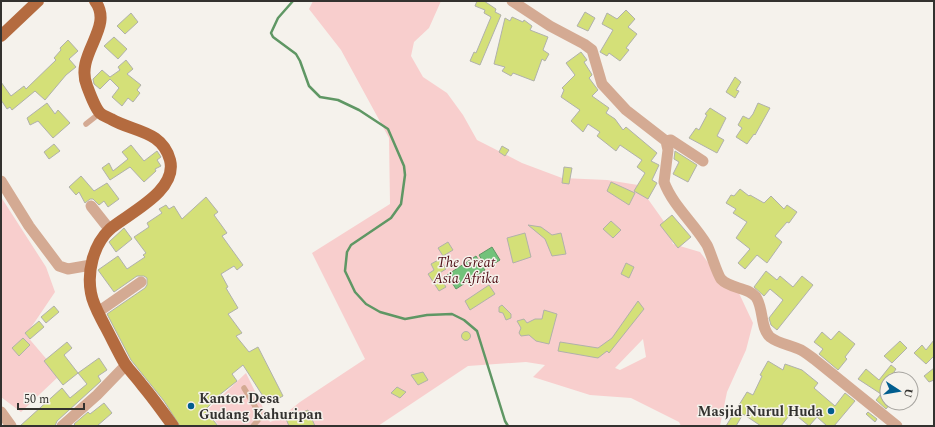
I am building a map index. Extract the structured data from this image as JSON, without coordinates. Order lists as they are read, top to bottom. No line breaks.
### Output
{"parks":["The Great Asia Afrika"],"places":["Kantor Desa Gudang Kahuripan","Masjid Nurul Huda"],"scale_bar":"50 m","north":"right"}
